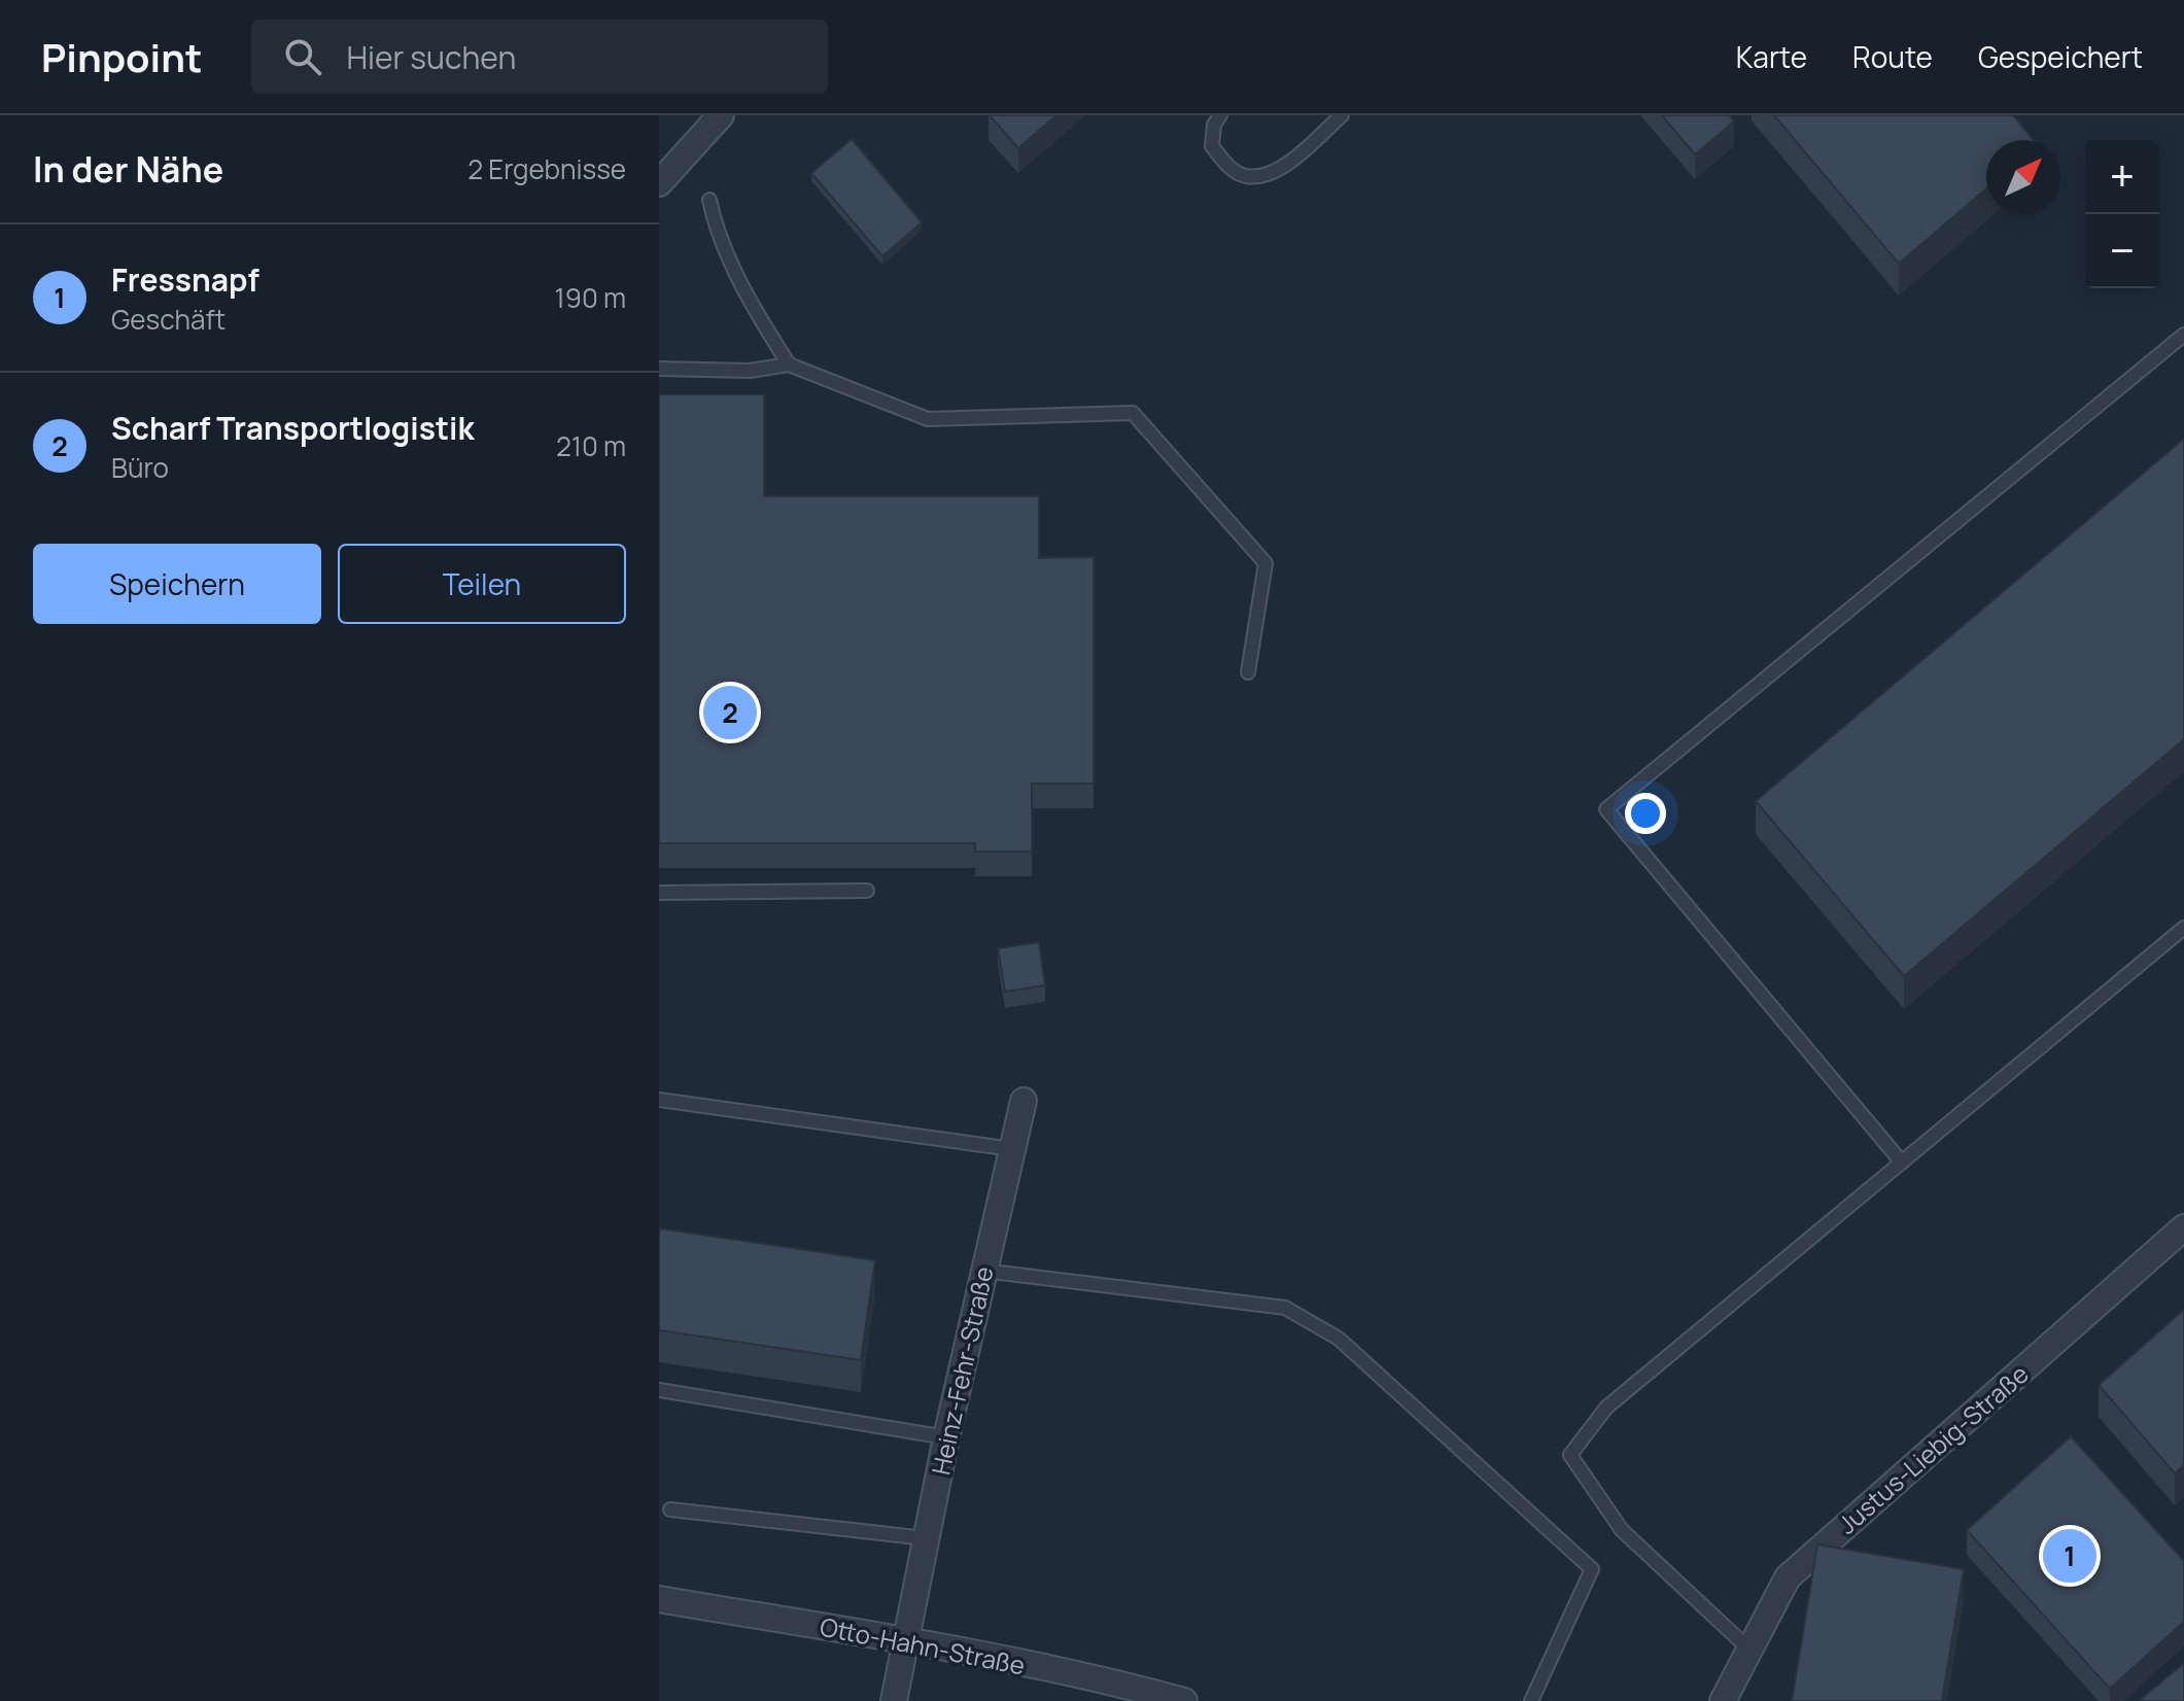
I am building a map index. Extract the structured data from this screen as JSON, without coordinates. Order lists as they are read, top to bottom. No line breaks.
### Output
{"streets":{"street":["Heinz-Fehr-Straße","Justus-Liebig-Straße","Otto-Hahn-Straße"]},"crossings":[["Heinz-Fehr-Straße","Otto-Hahn-Straße"]],"north":"top right","page":{"header":"Pinpoint","search":"Hier suchen","nav":["Karte","Route","Gespeichert"],"heading":["In der Nähe","2 Ergebnisse"],"map_buttons":["+","−"],"list":[{"mark":"1","name":"Fressnapf","note":"Geschäft","value":"190 m"},{"mark":"2","name":"Scharf Transportlogistik","note":"Büro","value":"210 m"}],"buttons":["Speichern","Teilen"],"pins":["2","1"]}}
